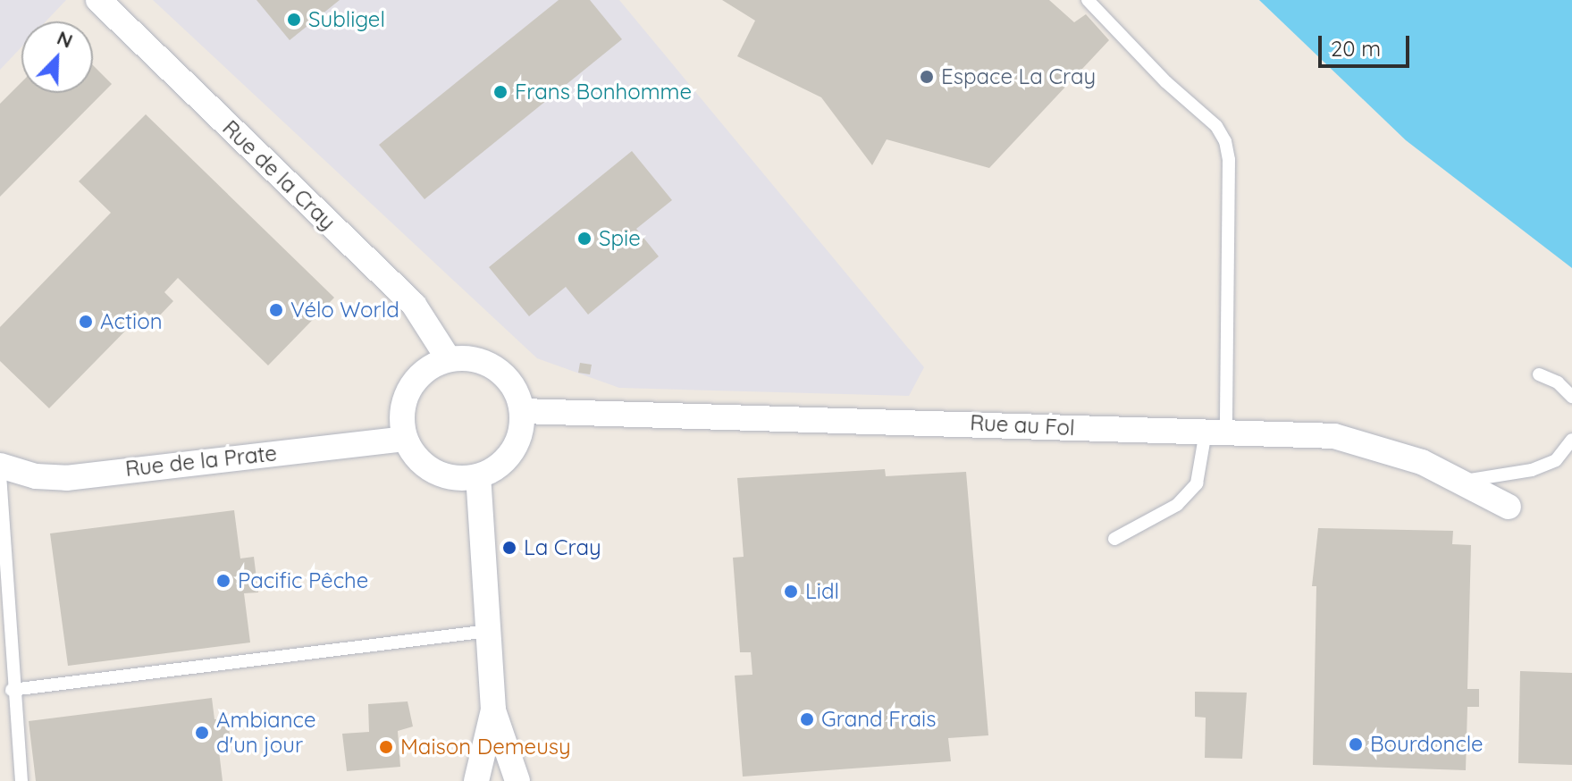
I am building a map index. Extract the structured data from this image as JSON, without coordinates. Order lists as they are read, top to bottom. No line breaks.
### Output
{"streets":{"street":["Rue de la Cray","Rue au Fol","Rue de la Prate"]},"crossings":[["Rue de la Cray","Rue au Fol"],["Rue de la Cray","Rue de la Prate"],["Rue au Fol","Rue de la Prate"]],"places":["Subligel","Espace La Cray","Frans Bonhomme","Spie","Vélo World","Action","La Cray","Pacific Pêche","Lidl","Grand Frais","Ambiance d'un jour","Bourdoncle","Maison Demeusy"],"scale_bar":"20 m","north":"top right"}
